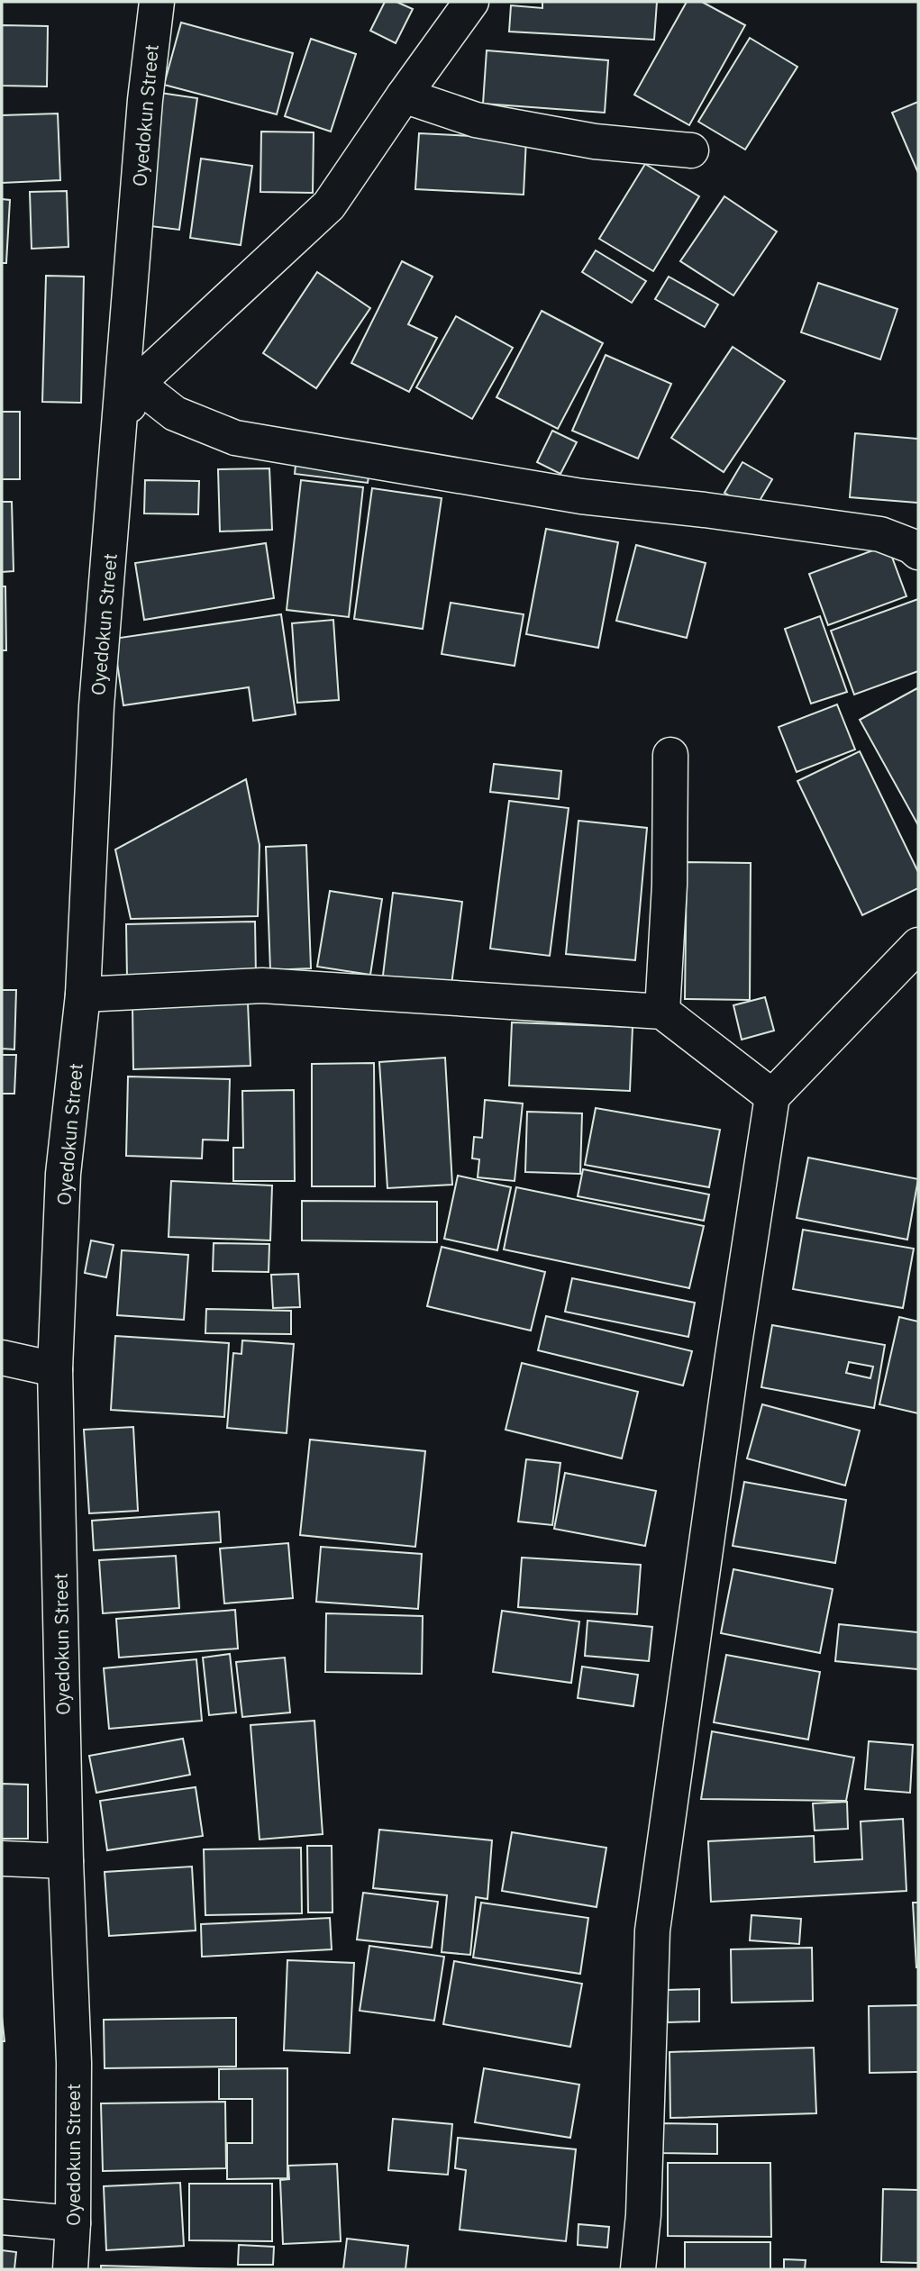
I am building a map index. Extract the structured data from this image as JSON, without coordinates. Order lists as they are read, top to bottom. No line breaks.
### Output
{"streets":{"street":["Oyedokun Street"]}}
